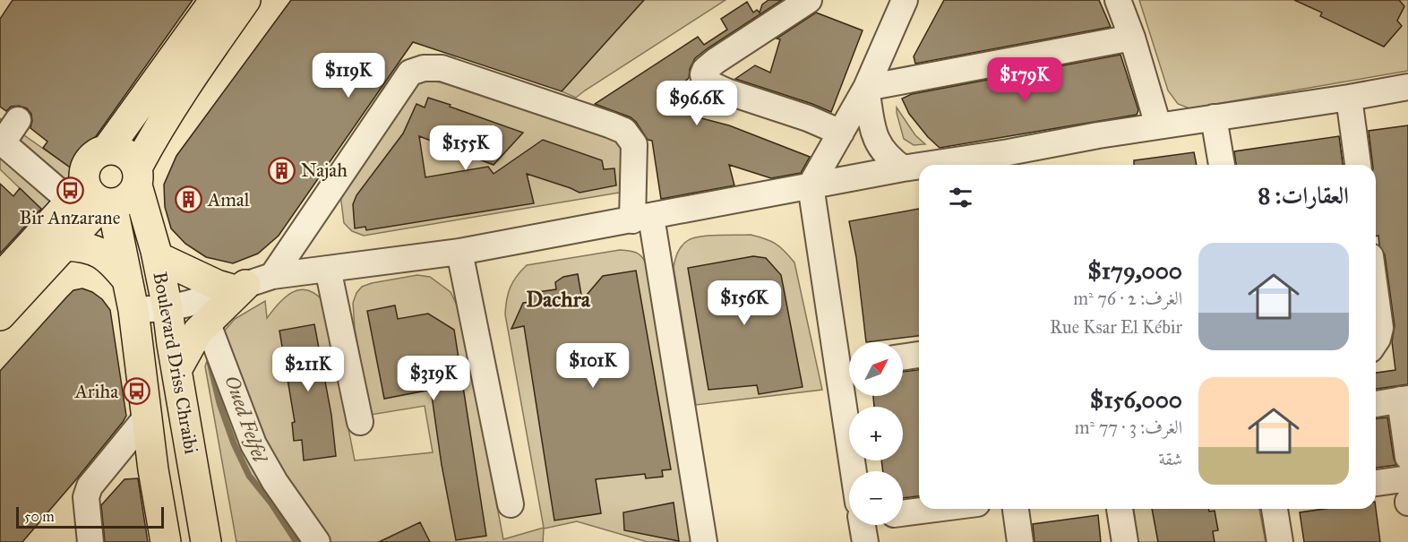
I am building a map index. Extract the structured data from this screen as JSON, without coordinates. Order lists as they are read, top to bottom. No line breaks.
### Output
{"streets":{"main road":["Boulevard Driss Chraibi"]},"districts":["Dachra"],"water":["Oued Felfel"],"places":{"building":["Najah","Amal"],"bus stop":["Bir Anzarane","Ariha"]},"scale_bar":"50 m","north":"top right","page":{"price":["$119K","$179K","$96.6K","$155K","$156K","$101K","$211K","$319K"],"heading":"العقارات: 8","list":[{"name":"$179,000","note":"الغرف: 2 · 76 m² · Rue Ksar El Kébir"},{"name":"$156,000","note":"الغرف: 3 · 77 m² · شقة"}],"map_buttons":["+","−"],"scale":"50 m"}}
